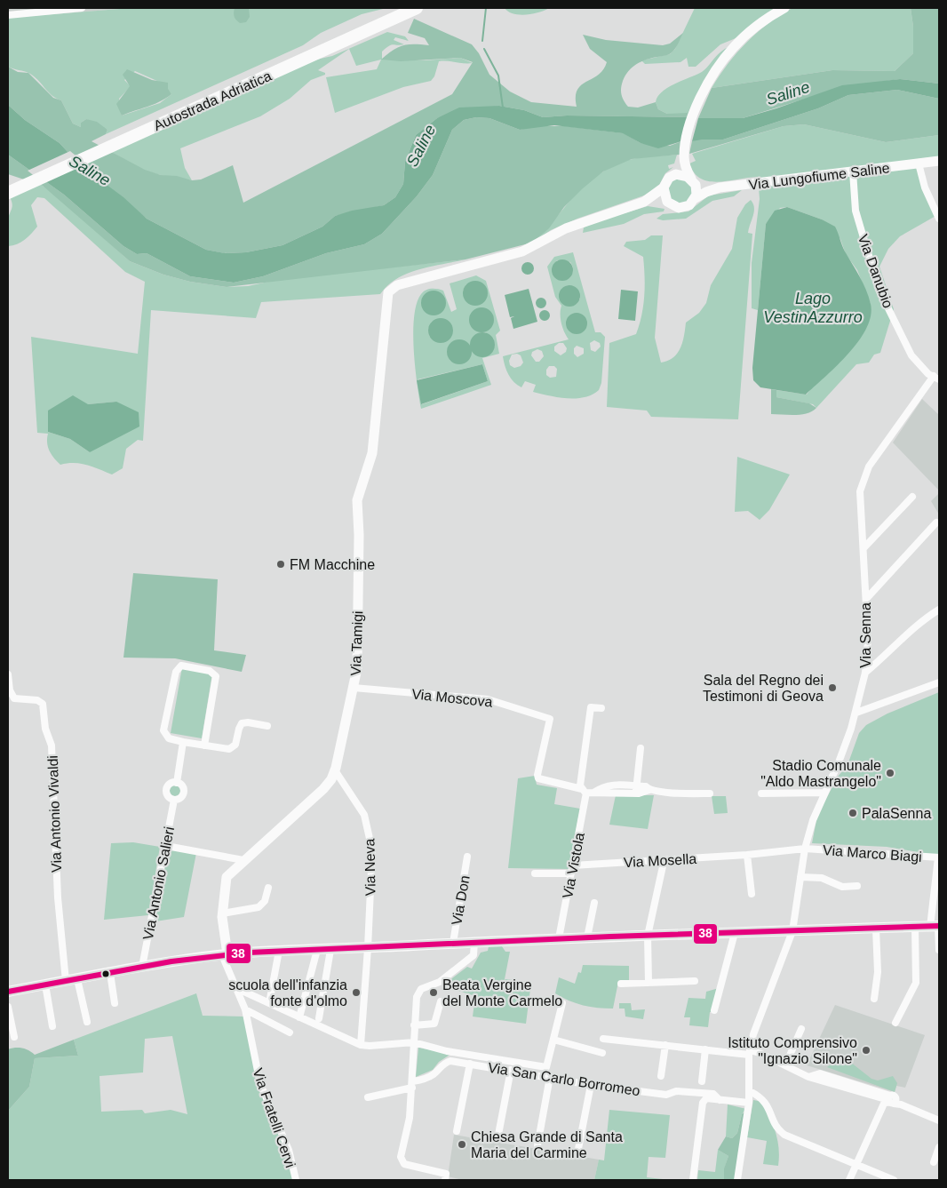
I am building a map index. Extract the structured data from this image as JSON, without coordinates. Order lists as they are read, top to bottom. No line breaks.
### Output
{"streets":{"highway":["Autostrada Adriatica"],"street":["Via Lungofiume Saline","Via Danubio","Via Senna","Via Tamigi","Via Moscova","Via Antonio Vivaldi","Via Marco Biagi","Via Mosella","Via Vistola","Via Neva","Via Antonio Salieri","Via Don","Via San Carlo Borromeo","Via Fratelli Cervi"]},"crossings":[["Via Lungofiume Saline","Via Danubio"],["Via Danubio","Via Senna"],["Via Senna","Via Marco Biagi"],["Via Senna","Via Mosella"],["Via Tamigi","Via Moscova"],["Via Tamigi","Via Neva"],["Via Tamigi","Via Fratelli Cervi"],["Via Moscova","Via Vistola"],["Via Marco Biagi","Via Mosella"],["Via Mosella","Via Vistola"]],"water":["Saline","Lago VestinAzzurro"],"places":["FM Macchine","Sala del Regno dei Testimoni di Geova","Stadio Comunale \"Aldo Mastrangelo\"","PalaSenna","scuola dell'infanzia fonte d'olmo","Beata Vergine del Monte Carmelo","Istituto Comprensivo \"Ignazio Silone\"","Chiesa Grande di Santa Maria del Carmine"],"lines":["transit line 38"]}
